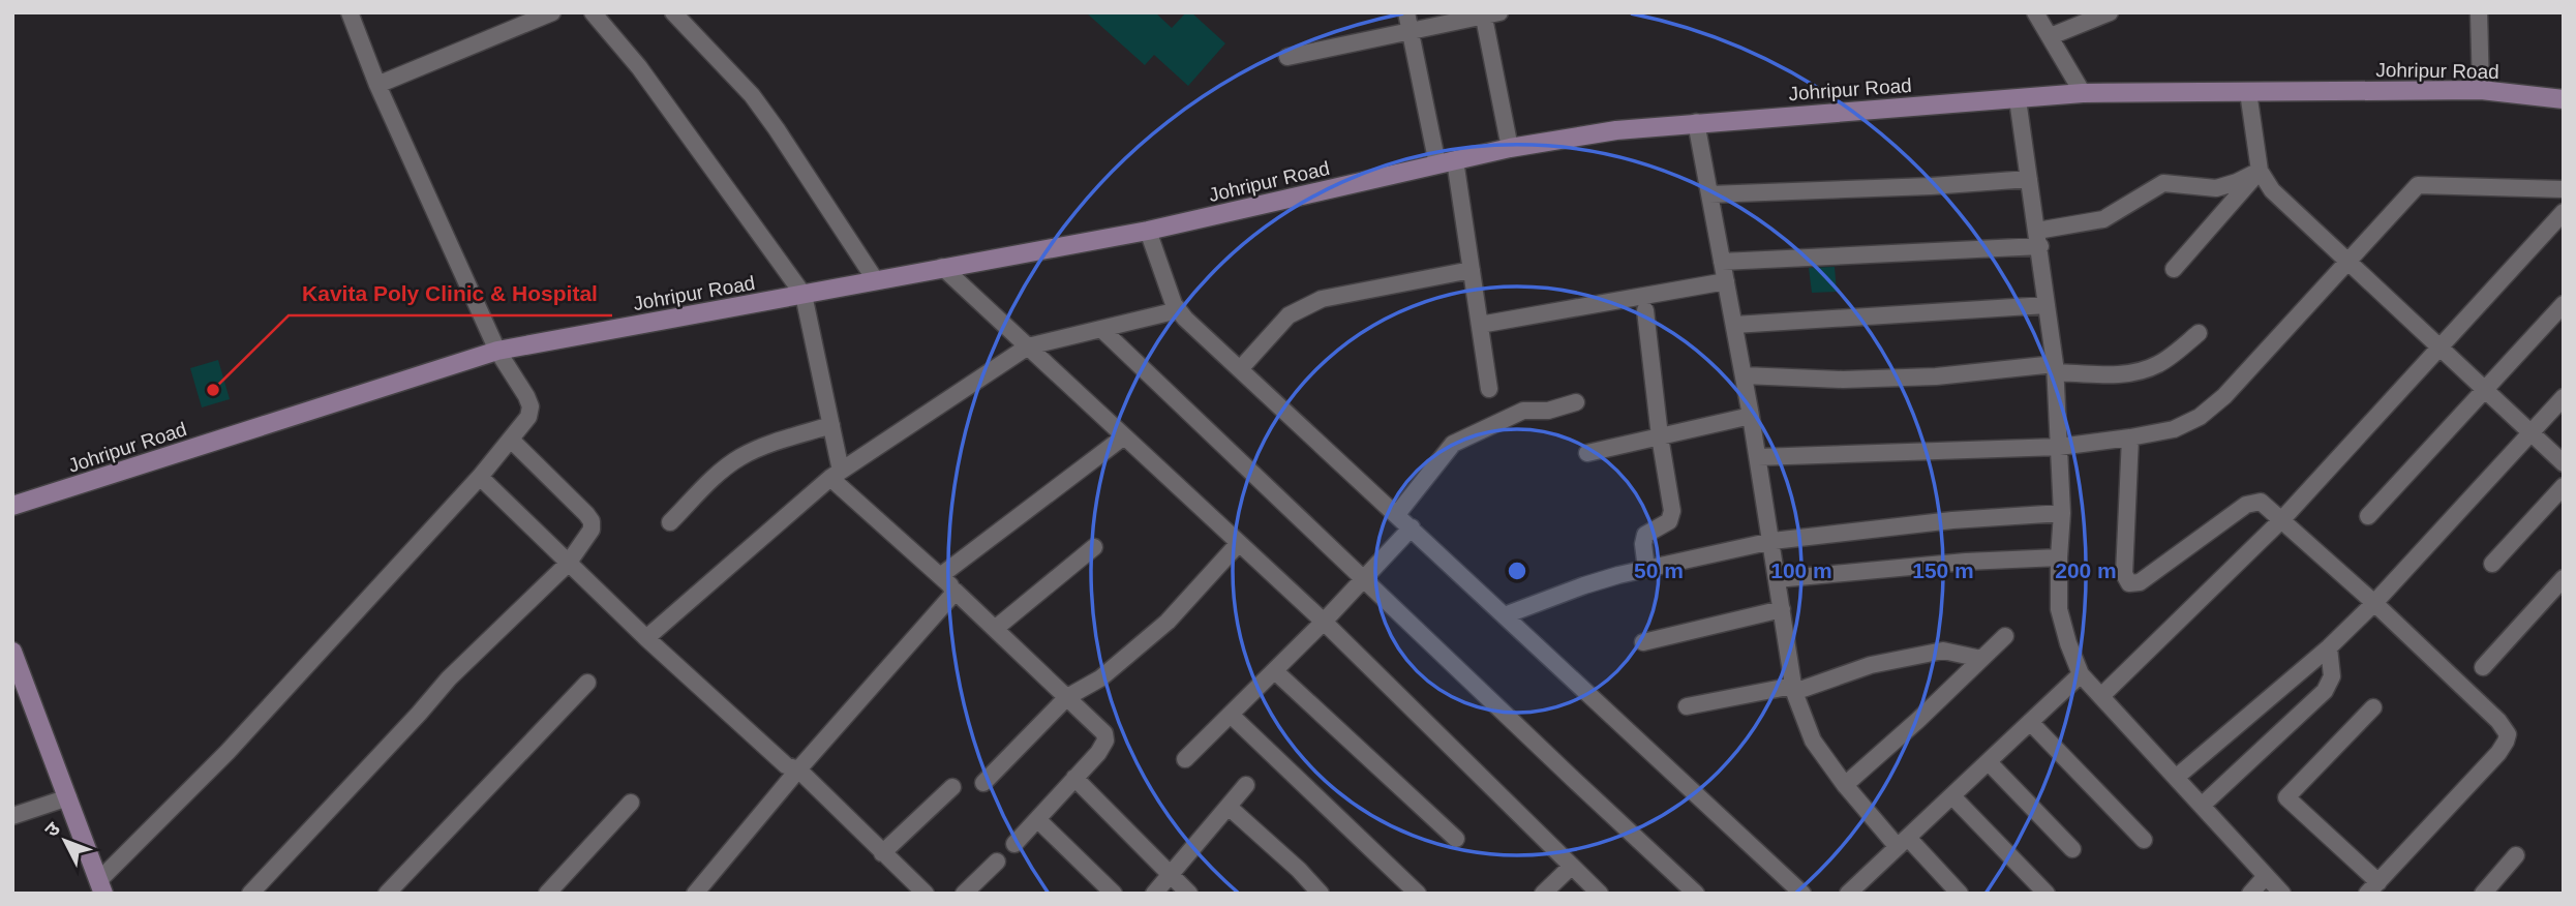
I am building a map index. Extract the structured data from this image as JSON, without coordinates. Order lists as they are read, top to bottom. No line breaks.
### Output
{"streets":{"street":["Johripur Road"]},"places":["Kavita Poly Clinic & Hospital"],"north":"top left","rings":["50 m","100 m","150 m","200 m"]}
